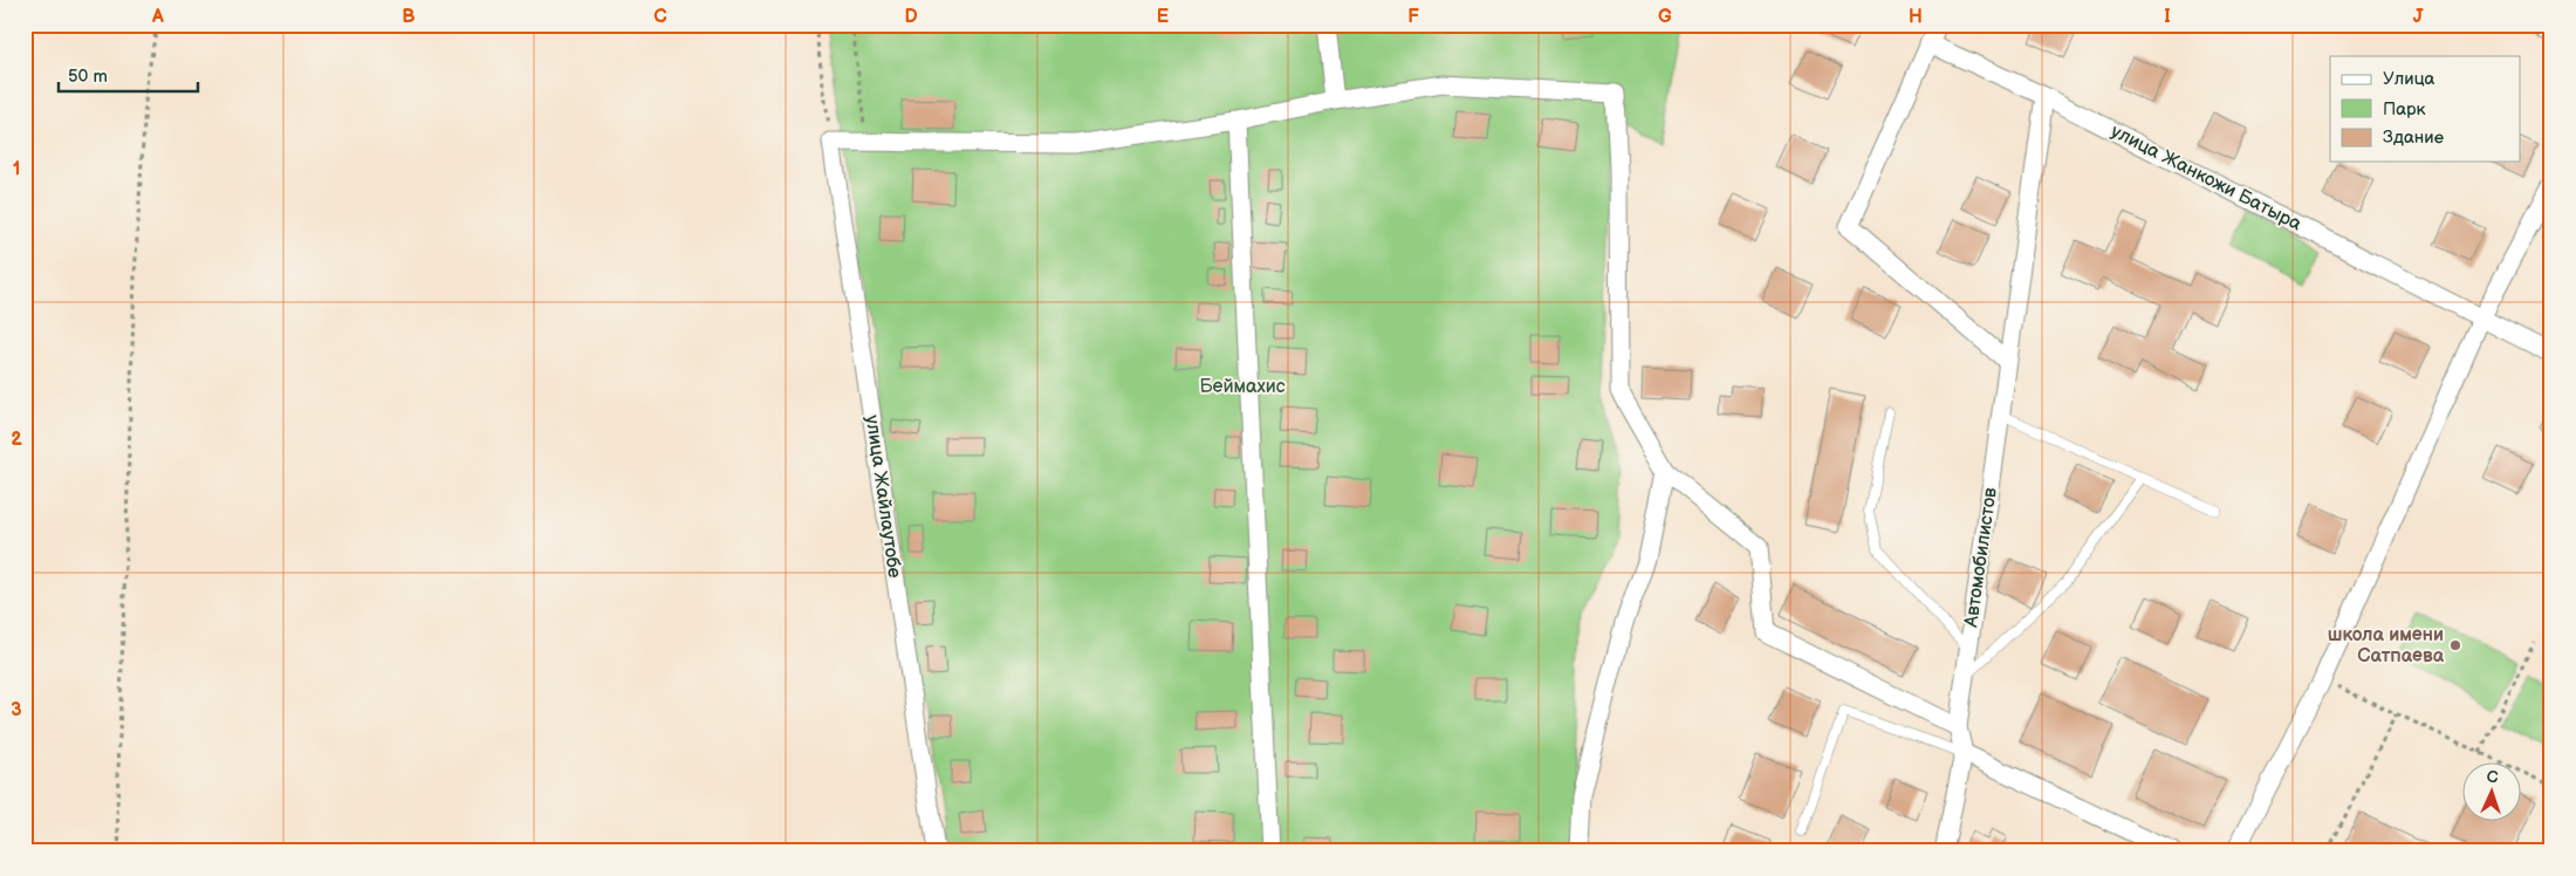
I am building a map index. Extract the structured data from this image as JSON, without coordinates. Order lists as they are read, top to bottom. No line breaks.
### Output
{"streets":{"street":["улица Жанкожи Батыра","улица Жайлаутобе","Автомобилистов"]},"crossings":[["улица Жанкожи Батыра","Автомобилистов"]],"parks":["Беймахис"],"places":["школа имени Сатпаева"],"legend":["Улица","Парк","Здание"],"scale_bar":"50 m","north":"top","grid":{"columns":["A","B","C","D","E","F","G","H","I","J"],"rows":["1","2","3"]}}
